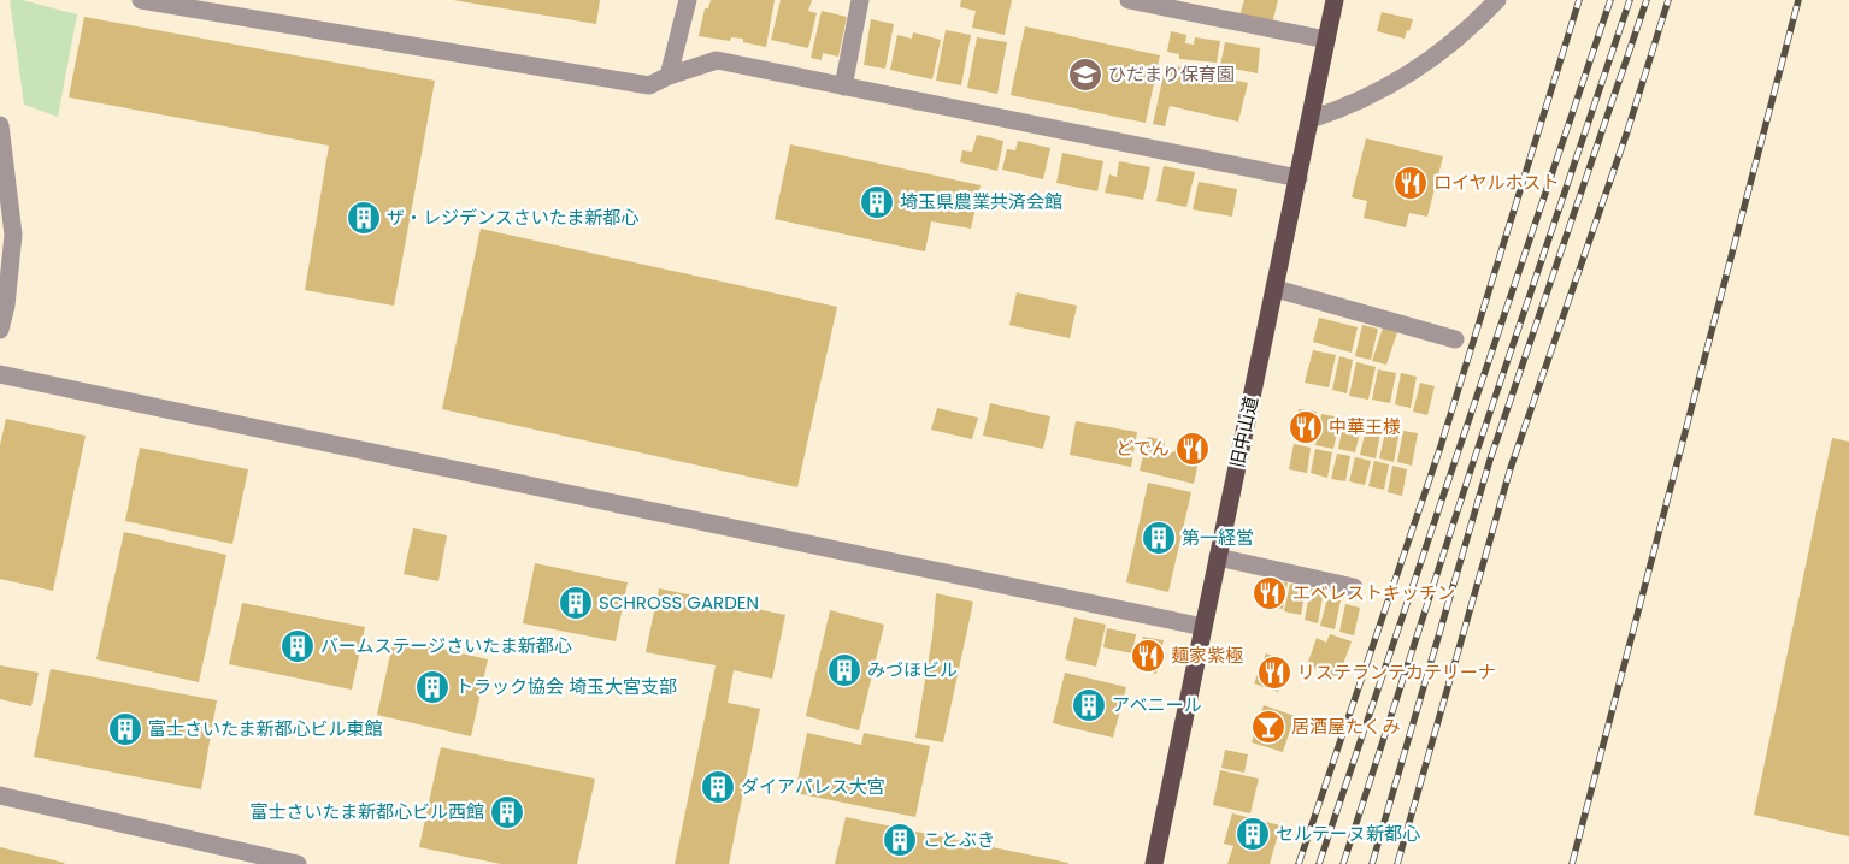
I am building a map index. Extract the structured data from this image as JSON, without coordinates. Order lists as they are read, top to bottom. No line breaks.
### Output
{"streets":{"main road":["旧中山道"]},"places":{"school or university":["ひだまり保育園"],"restaurant":["ロイヤルホスト","中華王様","どでん","エベレストキッチン","麺家紫極","リステランテカテリーナ"],"building":["埼玉県農業共済会館","ザ・レジデンスさいたま新都心","第一経営","SCHROSS GARDEN","バームステージさいたま新都心","みづほビル","トラック協会 埼玉大宮支部","アベニール","富士さいたま新都心ビル東館","ダイアパレス大宮","富士さいたま新都心ビル西館","セルテーヌ新都心","ことぶき"],"bar":["居酒屋たくみ"]}}
